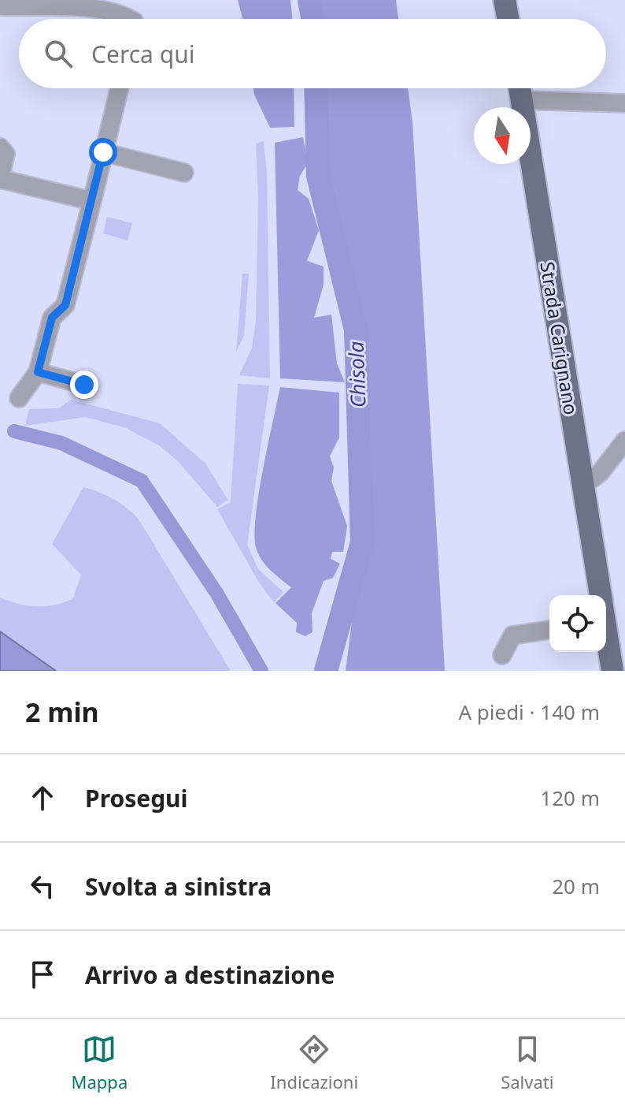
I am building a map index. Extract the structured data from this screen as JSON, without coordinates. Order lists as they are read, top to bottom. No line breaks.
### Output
{"streets":{"main road":["Strada Carignano"]},"water":["Chisola"],"north":"bottom","page":{"search":"Cerca qui","heading":["2 min","A piedi · 140 m"],"list":[["Prosegui","120 m"],["Svolta a sinistra","20 m"],"Arrivo a destinazione"],"nav":["Mappa","Indicazioni","Salvati"]}}
